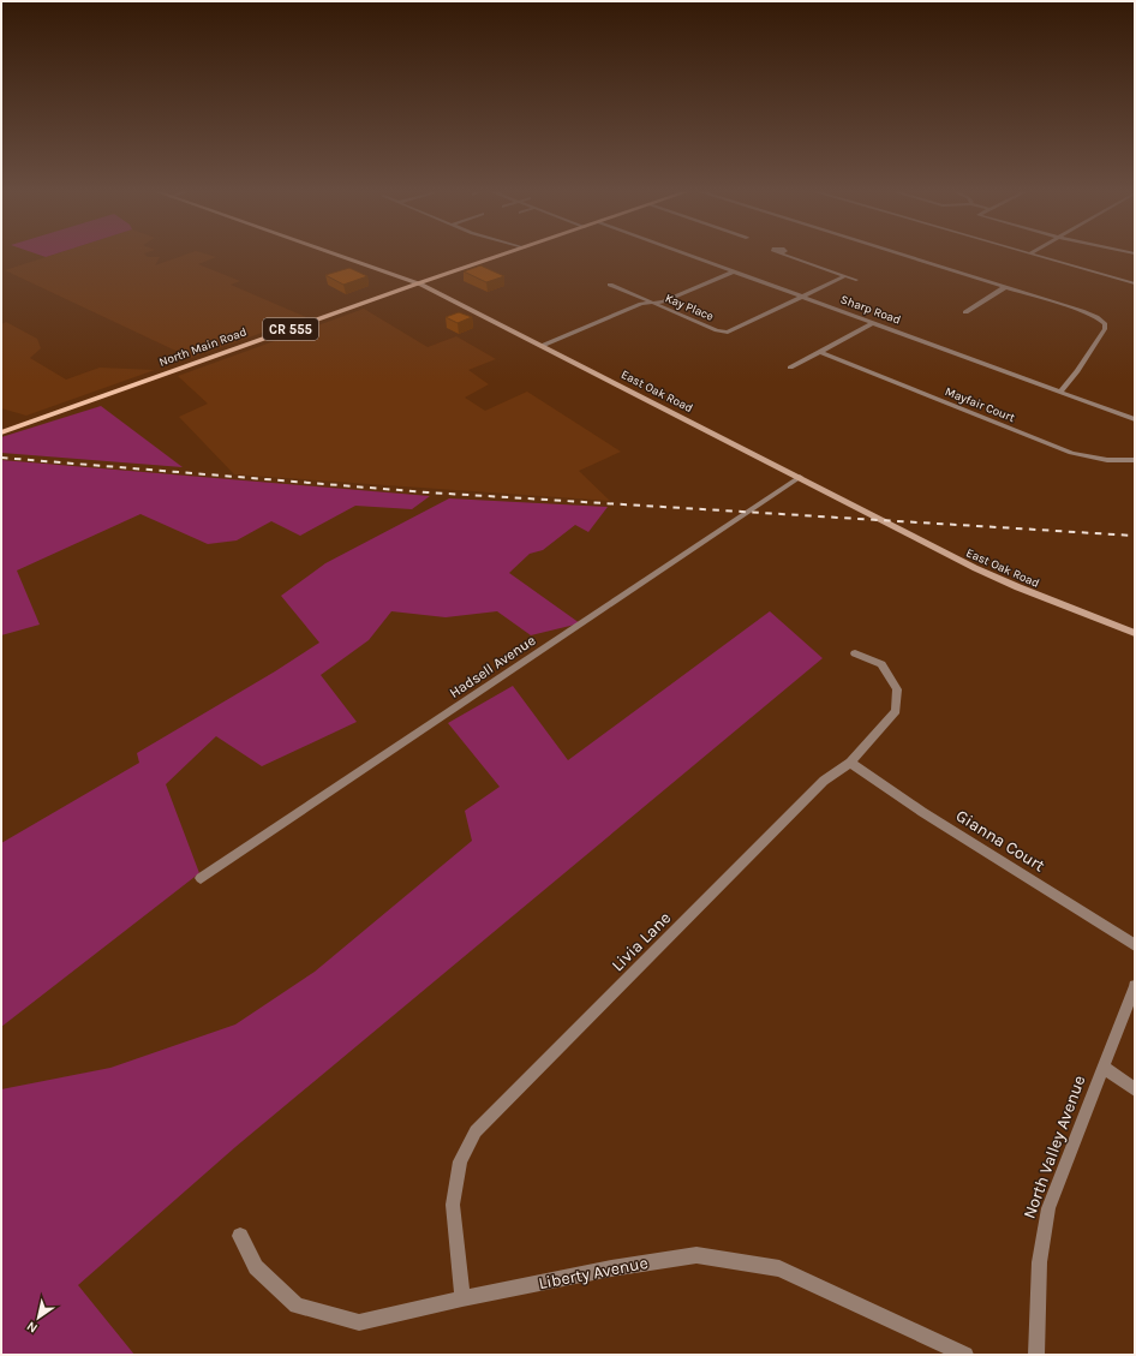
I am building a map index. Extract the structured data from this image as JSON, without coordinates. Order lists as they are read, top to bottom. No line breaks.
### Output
{"streets":{"main road":["CR 555","North Main Road"],"street":["Kay Place","Sharp Road","East Oak Road","Mayfair Court","Hadsell Avenue","Gianna Court","Livia Lane","North Valley Avenue","Liberty Avenue"]},"crossings":[["Kay Place","Sharp Road"],["North Main Road","East Oak Road"],["East Oak Road","Hadsell Avenue"],["Gianna Court","Livia Lane"],["Livia Lane","Liberty Avenue"]],"north":"bottom left"}
